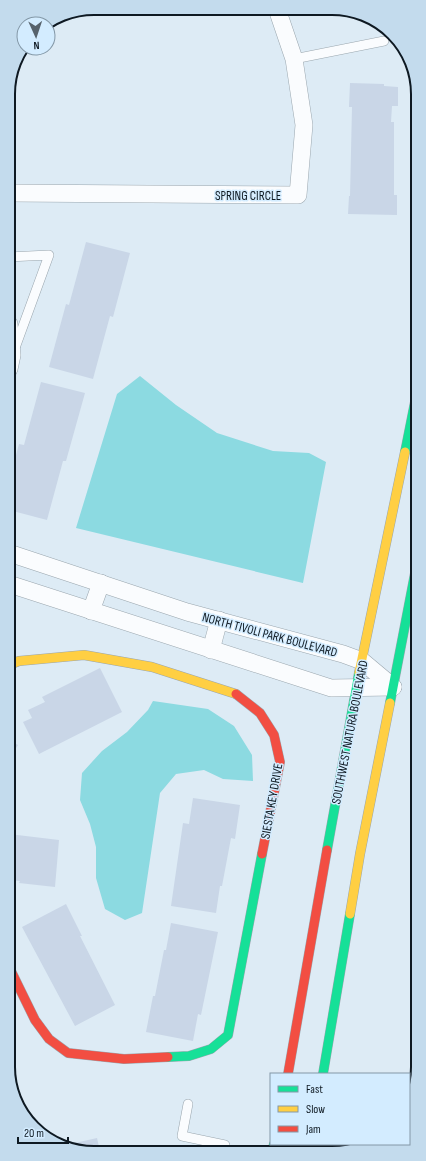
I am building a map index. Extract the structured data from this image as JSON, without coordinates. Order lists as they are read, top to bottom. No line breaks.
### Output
{"streets":{"street":["SPRING CIRCLE","NORTH TIVOLI PARK BOULEVARD","SOUTHWEST NATURA BOULEVARD","SIESTA KEY DRIVE"]},"crossings":[["NORTH TIVOLI PARK BOULEVARD","SOUTHWEST NATURA BOULEVARD"]],"legend":["Fast","Slow","Jam"],"scale_bar":"20 m","north":"bottom"}
